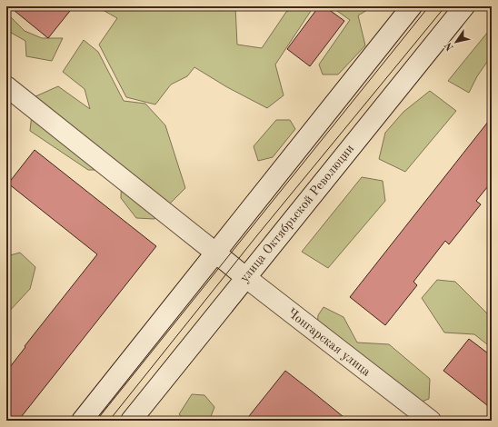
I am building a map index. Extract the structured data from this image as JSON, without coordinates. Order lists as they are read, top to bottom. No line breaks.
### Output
{"streets":{"main road":["улица Октябрьской Революции","Чонгарская улица"]},"crossings":[["улица Октябрьской Революции","Чонгарская улица"]],"north":"bottom left"}
